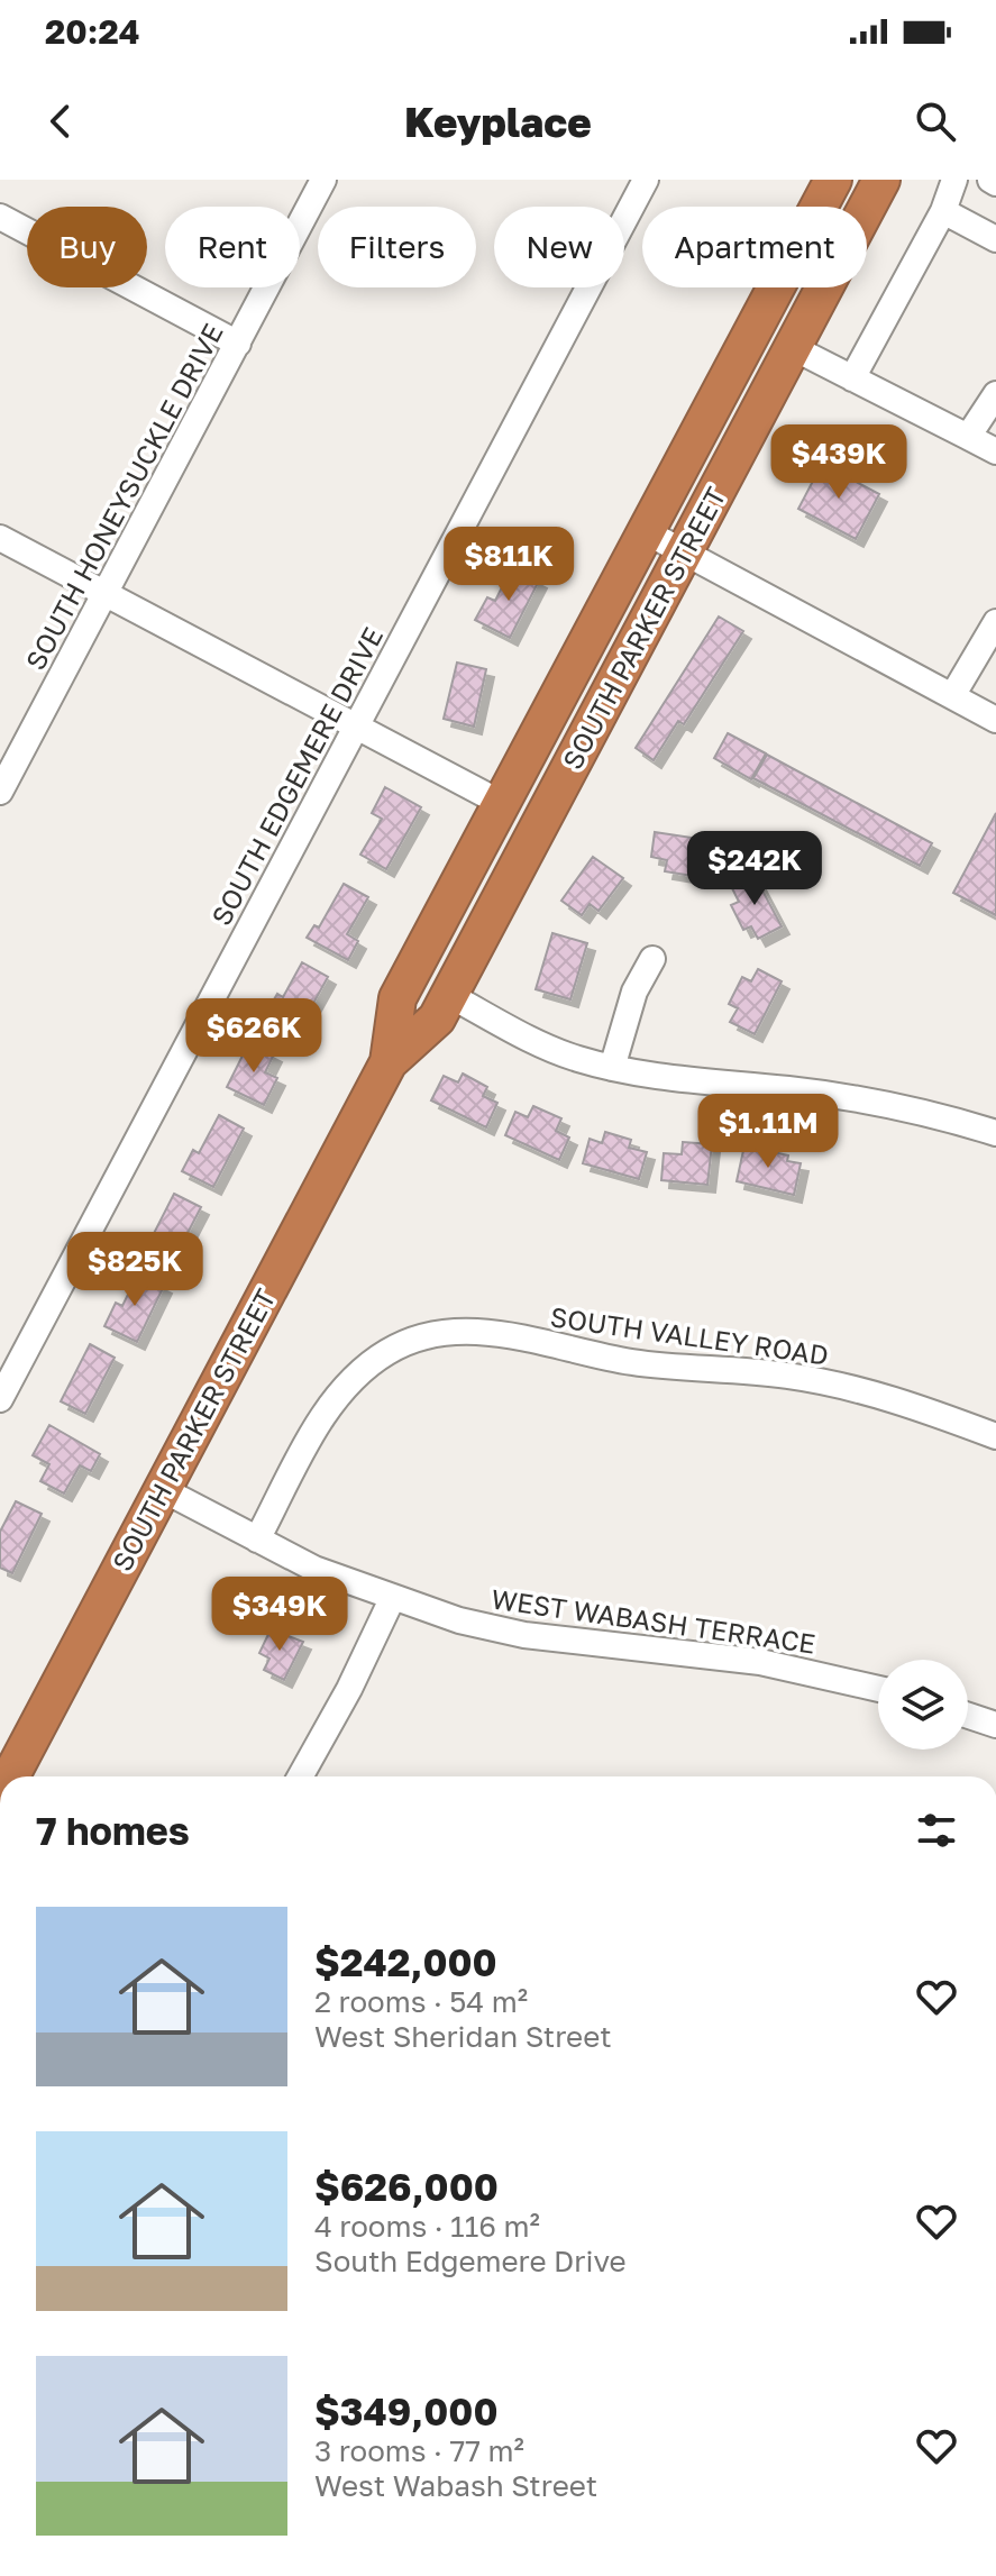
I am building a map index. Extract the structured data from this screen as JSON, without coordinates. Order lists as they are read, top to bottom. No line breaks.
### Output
{"streets":{"highway":["SOUTH PARKER STREET"],"street":["SOUTH HONEYSUCKLE DRIVE","SOUTH EDGEMERE DRIVE","SOUTH VALLEY ROAD","WEST WABASH TERRACE"]},"crossings":[["SOUTH PARKER STREET","WEST WABASH TERRACE"],["SOUTH VALLEY ROAD","WEST WABASH TERRACE"]],"page":{"status":"20:24","header":"Keyplace","chip":["Buy","Rent","Filters","New","Apartment"],"price":["$439K","$811K","$242K","$626K","$1.11M","$825K","$349K"],"heading":"7 homes","list":[{"name":"$242,000","note":"2 rooms · 54 m² · West Sheridan Street"},{"name":"$626,000","note":"4 rooms · 116 m² · South Edgemere Drive"},{"name":"$349,000","note":"3 rooms · 77 m² · West Wabash Street"}]}}
